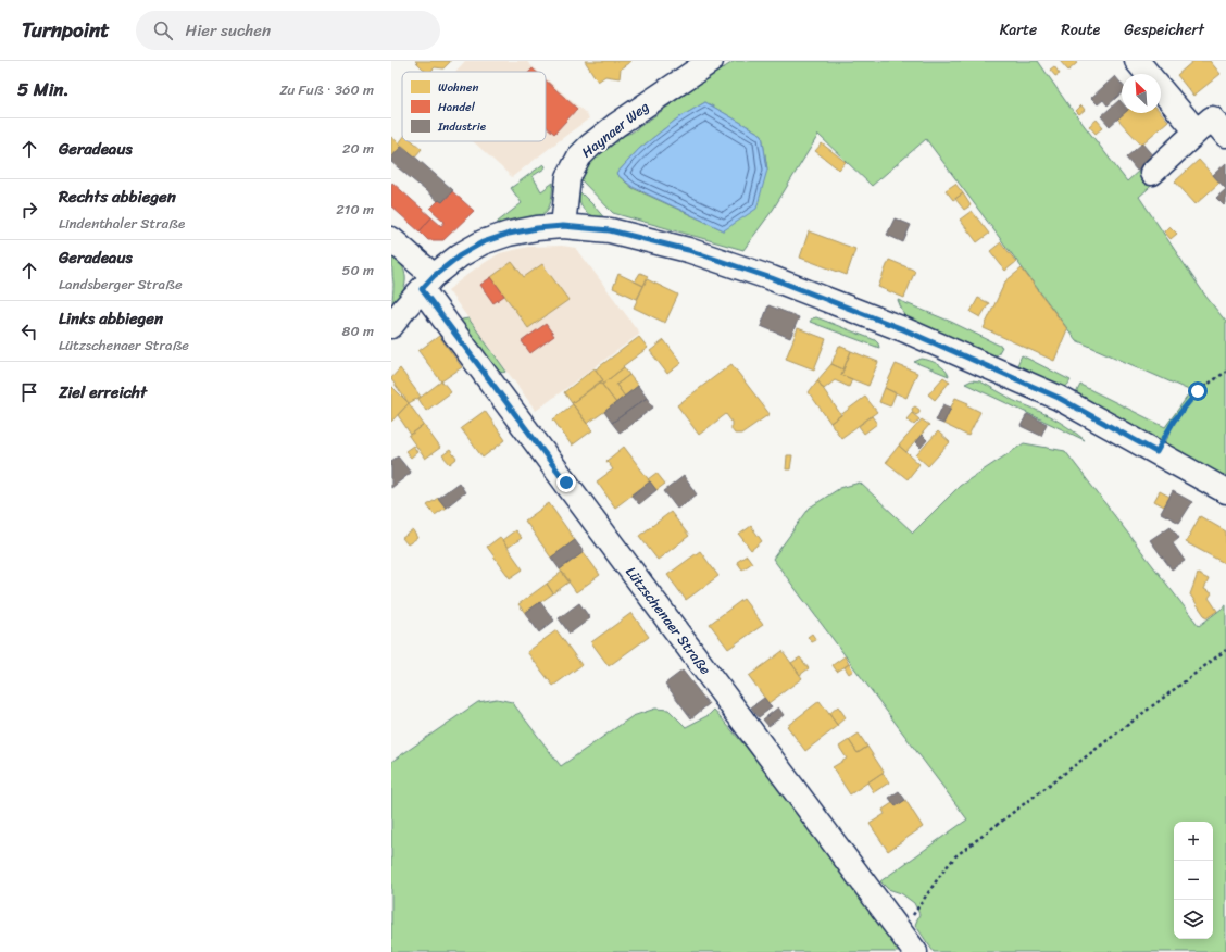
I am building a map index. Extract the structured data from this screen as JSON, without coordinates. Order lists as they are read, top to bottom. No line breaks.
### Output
{"streets":{"street":["Haynaer Weg","Lützschenaer Straße"]},"legend":["Wohnen","Handel","Industrie"],"north":"top left","page":{"header":"Turnpoint","search":"Hier suchen","nav":["Karte","Route","Gespeichert"],"heading":["5 Min.","Zu Fuß · 360 m"],"list":[["Geradeaus","20 m"],["Rechts abbiegen","Lindenthaler Straße","210 m"],["Geradeaus","Landsberger Straße","50 m"],["Links abbiegen","Lützschenaer Straße","80 m"],"Ziel erreicht"],"map_buttons":["+","−"]}}
